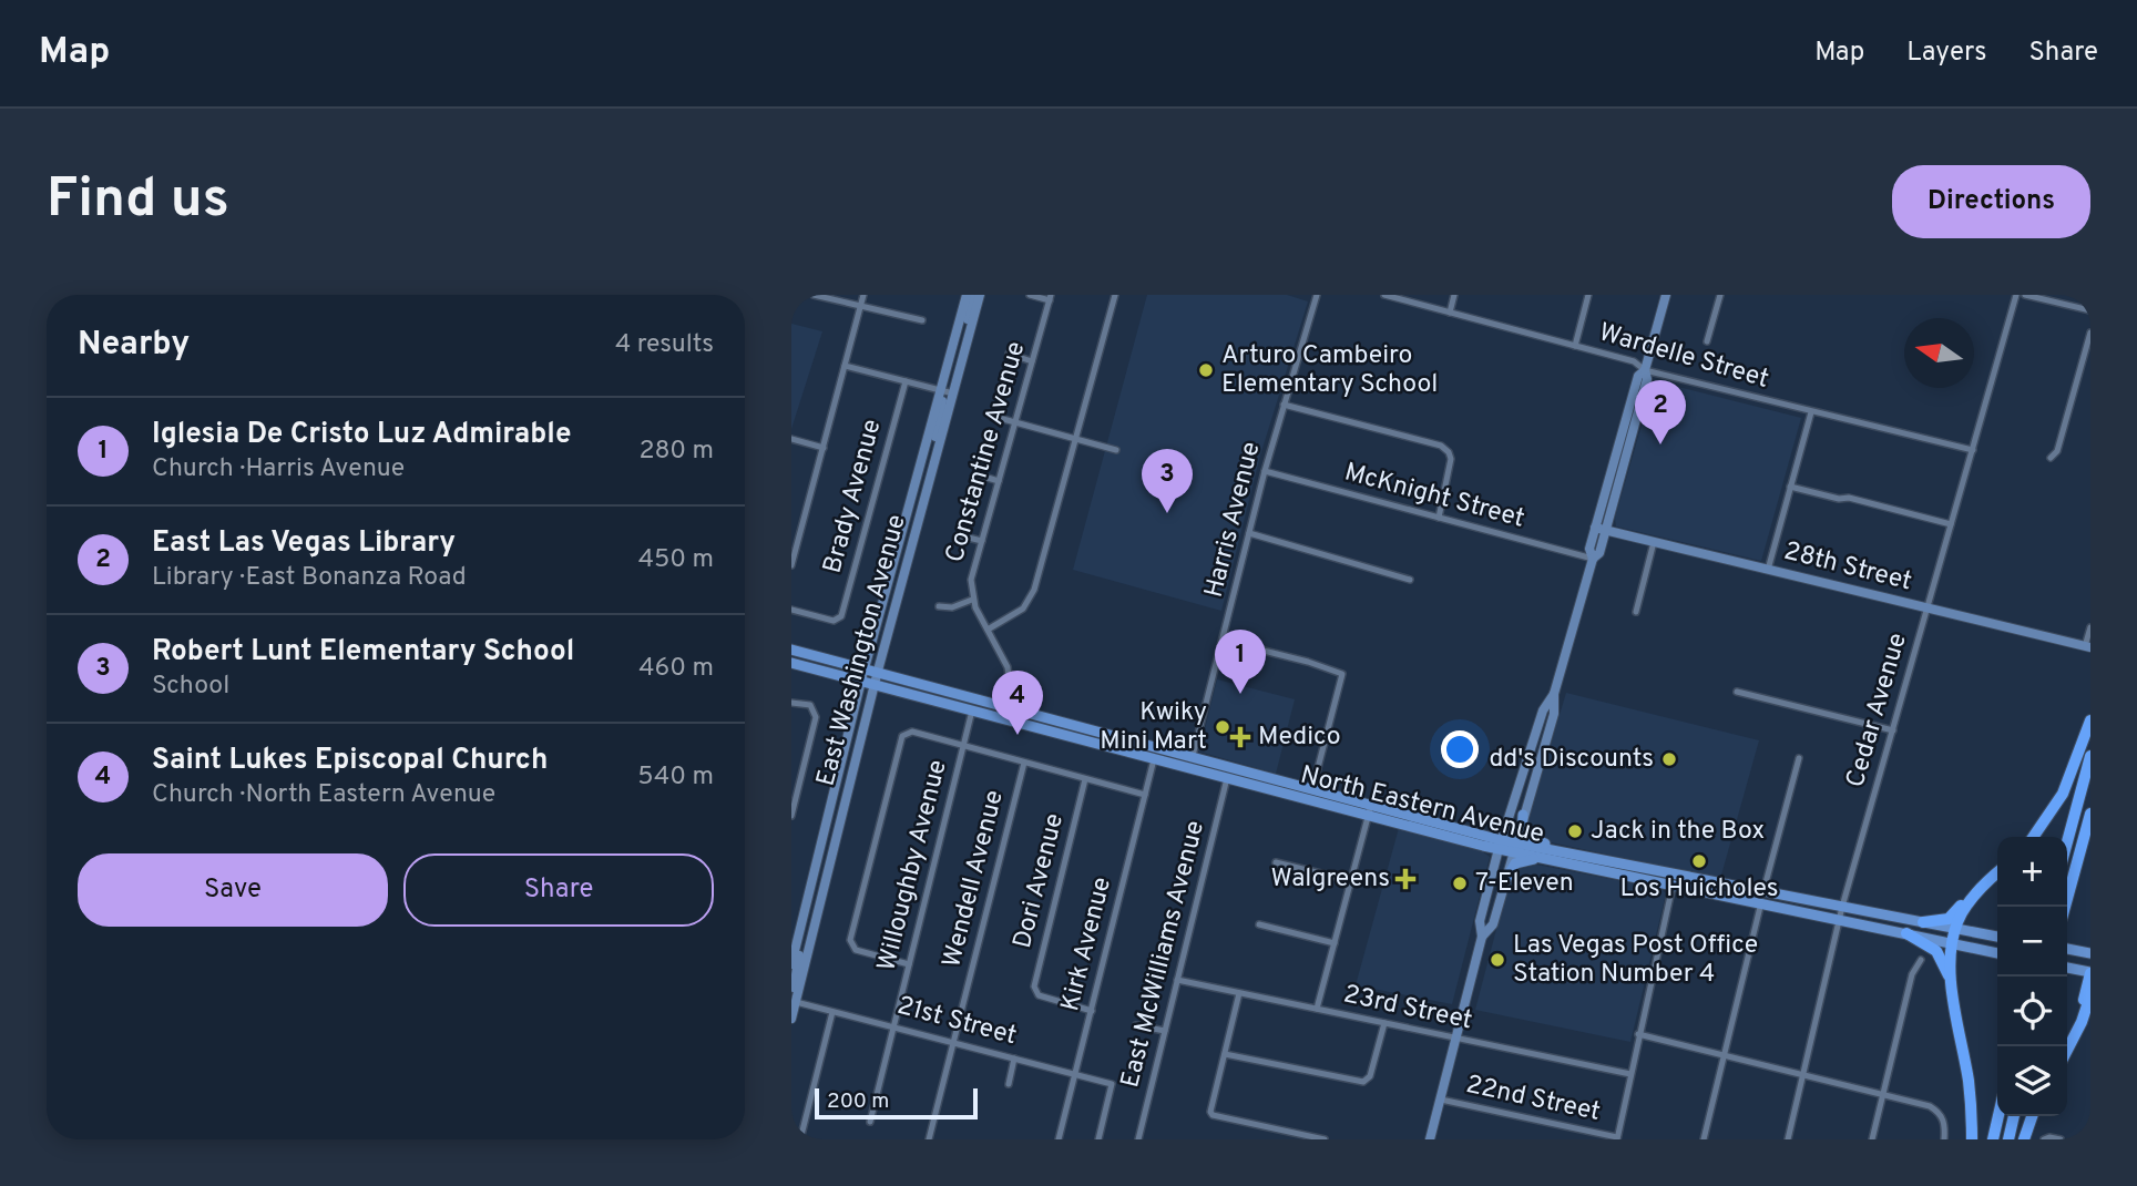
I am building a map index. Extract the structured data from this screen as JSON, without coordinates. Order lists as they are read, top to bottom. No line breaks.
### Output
{"streets":{"main road":["28th Street","East Washington Avenue","North Eastern Avenue"],"street":["Wardelle Street","Constantine Avenue","Brady Avenue","McKnight Street","Harris Avenue","Cedar Avenue","Willoughby Avenue","Wendell Avenue","Dori Avenue","Kirk Avenue","East McWilliams Avenue","23rd Street","21st Street","22nd Street"]},"crossings":[["Wardelle Street","Cedar Avenue"],["Constantine Avenue","North Eastern Avenue"],["McKnight Street","Harris Avenue"],["Harris Avenue","North Eastern Avenue"],["28th Street","Cedar Avenue"],["East Washington Avenue","North Eastern Avenue"],["East Washington Avenue","21st Street"],["Cedar Avenue","North Eastern Avenue"],["North Eastern Avenue","Willoughby Avenue"],["North Eastern Avenue","Kirk Avenue"],["North Eastern Avenue","East McWilliams Avenue"],["Willoughby Avenue","21st Street"],["Wendell Avenue","21st Street"],["Dori Avenue","Kirk Avenue"],["Kirk Avenue","21st Street"],["East McWilliams Avenue","23rd Street"]],"places":{"other":["Arturo Cambeiro Elementary School","Kwiky Mini Mart","dd's Discounts","Jack in the Box","Los Huicholes","7-Eleven","Las Vegas Post Office Station Number 4"],"health":["Medico","Walgreens"]},"scale_bar":"200 m","north":"left","page":{"header":"Map","nav":["Map","Layers","Share"],"buttons":["Directions",["Save","Share"]],"title":"Find us","heading":["Nearby","4 results"],"pins":["2","3","1","4"],"list":[{"mark":"1","name":"Iglesia De Cristo Luz Admirable","note":"Church · Harris Avenue","value":"280 m"},{"mark":"2","name":"East Las Vegas Library","note":"Library · East Bonanza Road","value":"450 m"},{"mark":"3","name":"Robert Lunt Elementary School","note":"School","value":"460 m"},{"mark":"4","name":"Saint Lukes Episcopal Church","note":"Church · North Eastern Avenue","value":"540 m"}],"map_buttons":["+","−"],"scale":"200 m"}}
